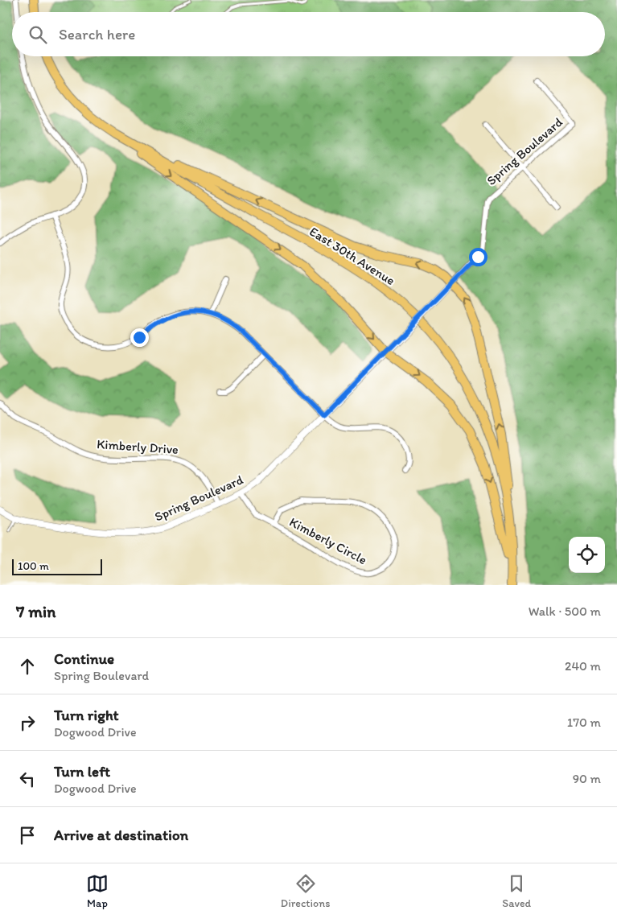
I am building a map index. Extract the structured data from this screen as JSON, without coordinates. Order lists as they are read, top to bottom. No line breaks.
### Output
{"streets":{"main road":["East 30th Avenue"],"street":["Spring Boulevard","Kimberly Drive","Kimberly Circle"]},"crossings":[["Spring Boulevard","Kimberly Drive"],["Spring Boulevard","Kimberly Circle"]],"scale_bar":"100 m","page":{"search":"Search here","scale":"100 m","heading":["7 min","Walk · 500 m"],"list":[["Continue","Spring Boulevard","240 m"],["Turn right","Dogwood Drive","170 m"],["Turn left","Dogwood Drive","90 m"],"Arrive at destination"],"nav":["Map","Directions","Saved"]}}
